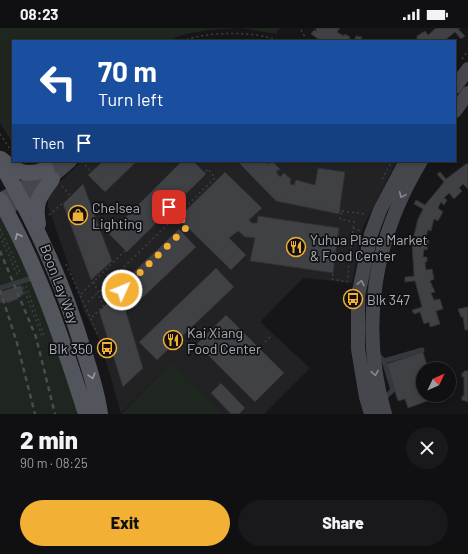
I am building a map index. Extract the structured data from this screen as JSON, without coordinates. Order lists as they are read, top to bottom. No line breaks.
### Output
{"streets":{"main road":["Boon Lay Way"]},"places":{"shop":["Chelsea Lighting"],"restaurant":["Yuhua Place Market & Food Center","Kai Xiang Food Center"],"bus stop":["Blk 347","Blk 350"]},"north":"top right","page":{"status":"08:23","turn":["70 m","Turn left"],"then":"Then","heading":["2 min","90 m · 08:25"],"buttons":["Exit","Share"]}}
